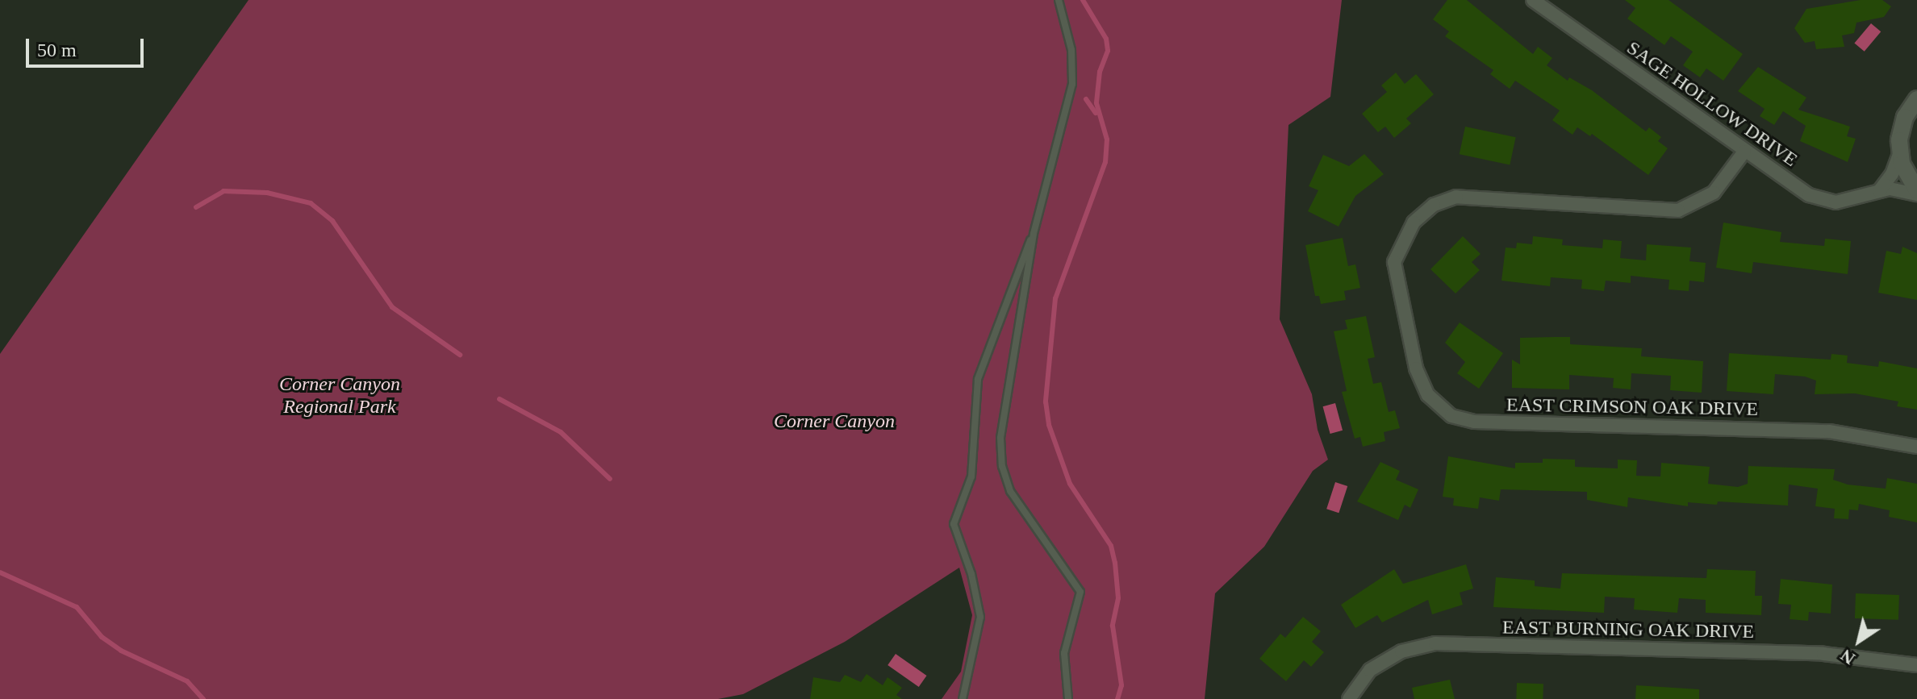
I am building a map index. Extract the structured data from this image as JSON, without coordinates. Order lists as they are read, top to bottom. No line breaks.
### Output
{"streets":{"street":["SAGE HOLLOW DRIVE","EAST CRIMSON OAK DRIVE","EAST BURNING OAK DRIVE"]},"crossings":[["SAGE HOLLOW DRIVE","EAST CRIMSON OAK DRIVE"]],"parks":["Corner Canyon Regional Park","Corner Canyon"],"scale_bar":"50 m","north":"bottom left"}
